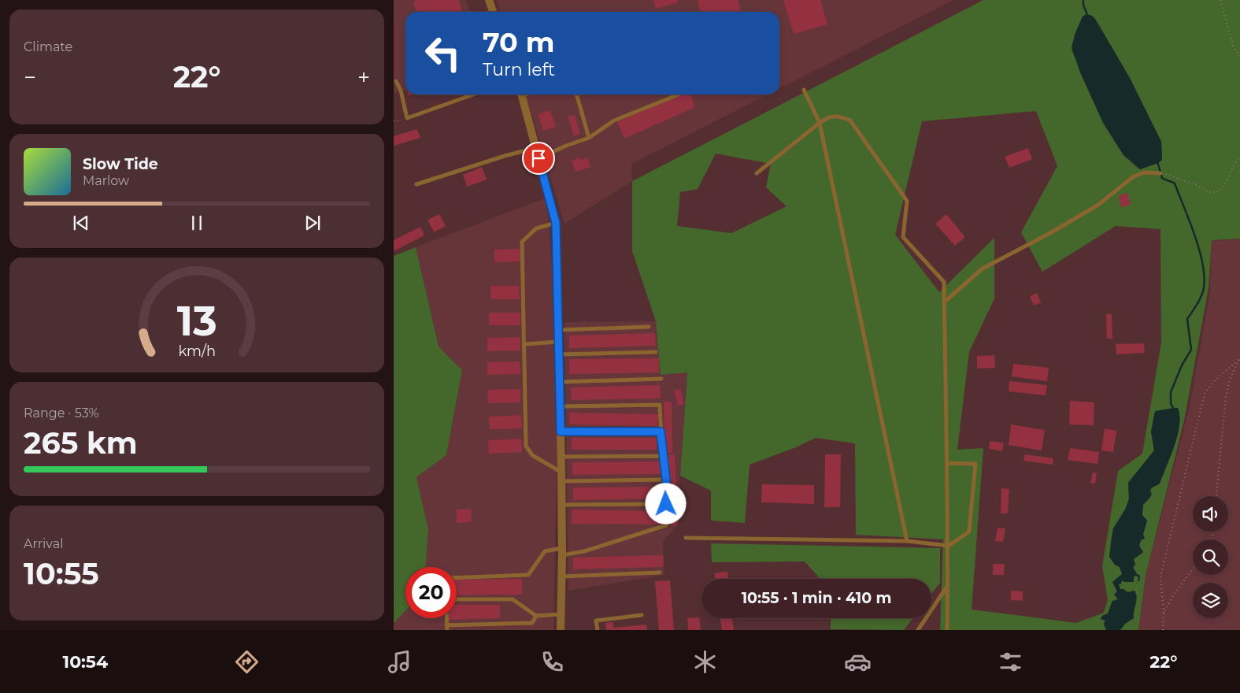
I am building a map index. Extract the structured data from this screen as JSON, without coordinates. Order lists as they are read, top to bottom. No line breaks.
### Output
{"page":{"tile":["Climate",["Range · 53%","265 km"],["Arrival","10:55"]],"turn":["70 m","Turn left"],"heat":["−","22°","+"],"song":["Slow Tide","Marlow"],"limit":"20","trip":"10:55 · 1 min · 410 m","tabs":["10:54","22°"],"gauge":["13","km/h"]}}
